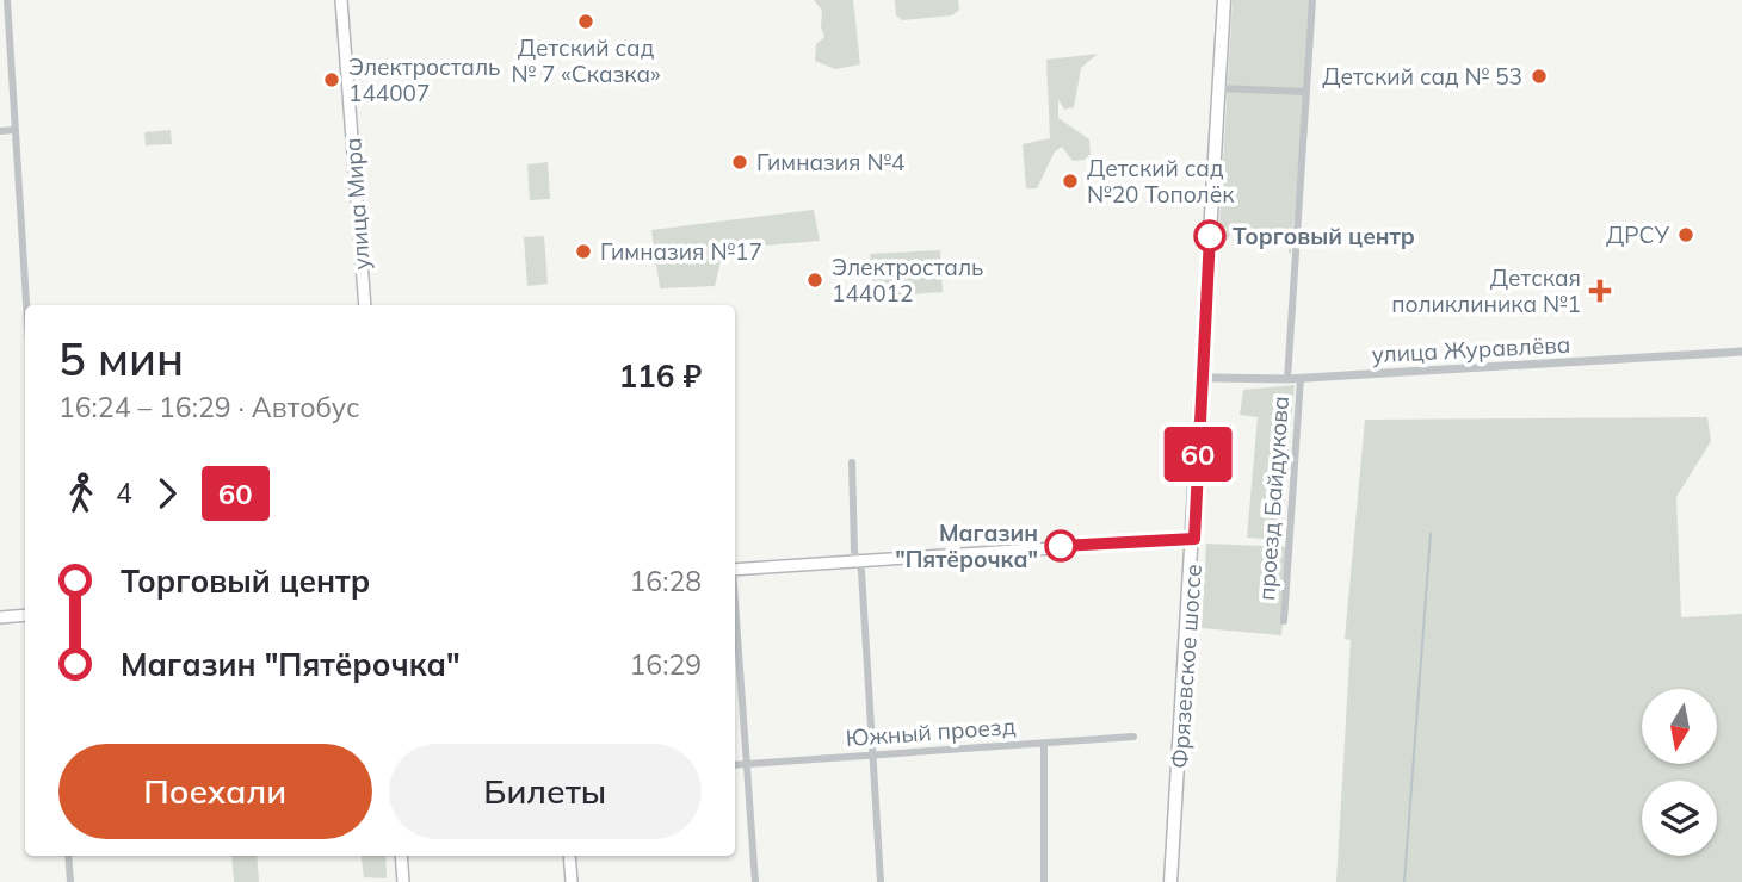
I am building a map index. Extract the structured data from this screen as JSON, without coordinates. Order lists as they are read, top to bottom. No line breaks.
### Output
{"streets":{"highway":["Фрязевское шоссе"],"main road":["улица Мира"],"street":["улица Журавлёва","проезд Байдукова","Южный проезд"]},"crossings":[["улица Журавлёва","проезд Байдукова"],["улица Журавлёва","Фрязевское шоссе"]],"places":{"other":["Детский сад № 7 «Сказка»","Детский сад № 53","Электросталь 144007","Гимназия №4","Детский сад №20 Тополёк","ДРСУ","Торговый центр","Гимназия №17","Электросталь 144012","Магазин \"Пятёрочка\""],"health":["Детская поликлиника №1"]},"lines":["bus line 60"],"north":"bottom","page":{"on_map":"60","heading":["5 мин","16:24 – 16:29 · Автобус","116 ₽"],"legs":["4","60"],"list":[{"name":"Торговый центр","value":"16:28"},{"name":"Магазин \"Пятёрочка\"","value":"16:29"}],"buttons":["Поехали","Билеты"]}}
